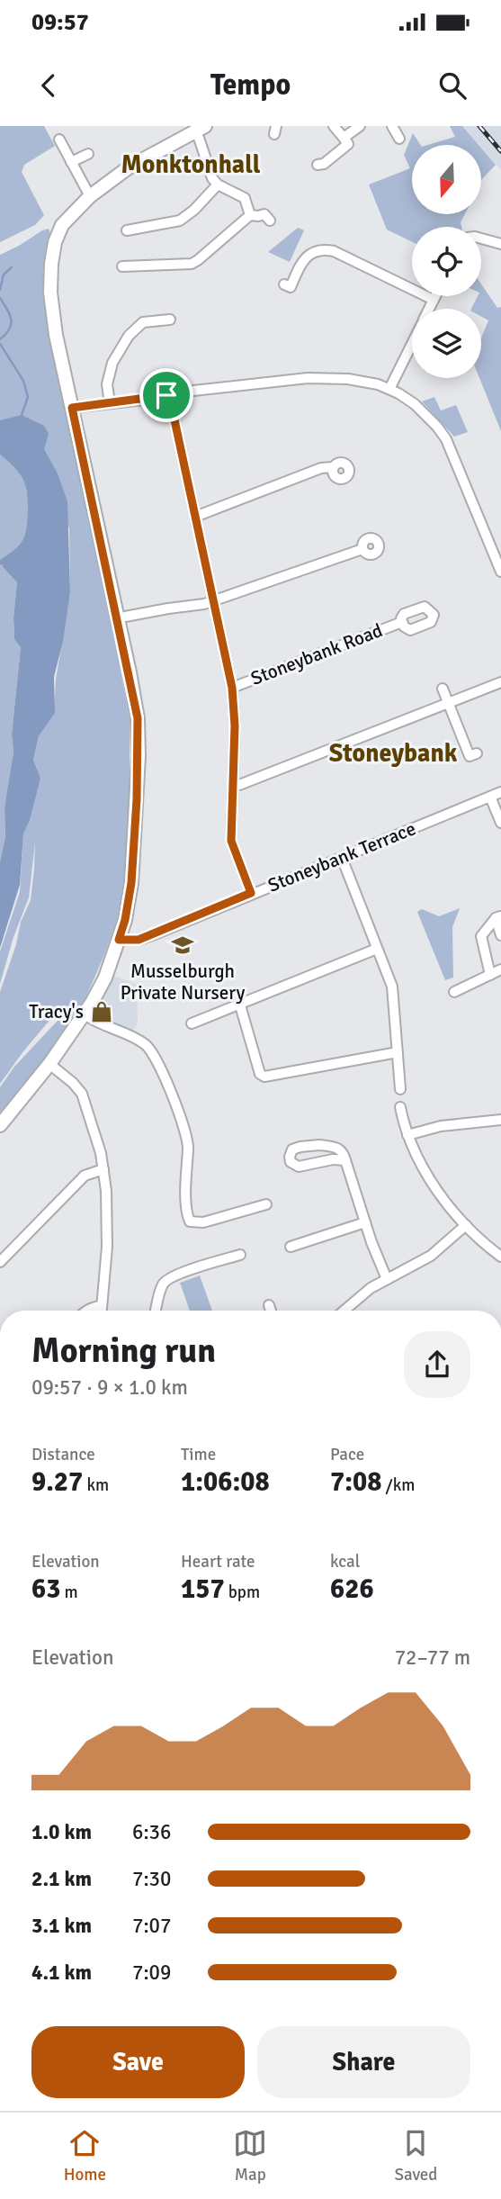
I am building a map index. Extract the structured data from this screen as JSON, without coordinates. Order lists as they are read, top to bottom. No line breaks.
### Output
{"streets":{"street":["Stoneybank Road","Stoneybank Terrace"]},"districts":["Monktonhall","Stoneybank"],"places":{"school or university":["Musselburgh Private Nursery"],"shop":["Tracy's"]},"north":"bottom","page":{"status":"09:57","header":"Tempo","heading":["Morning run","09:57 · 9 × 1.0 km"],"stats":[["Distance","9.27 km"],["Time","1:06:08"],["Pace","7:08 /km"],["Elevation","63 m"],["Heart rate","157 bpm"],["kcal","626"]],"chart":["Elevation","72–77 m"],"list":[{"name":"1.0 km","note":"6:36"},{"name":"2.1 km","note":"7:30"},{"name":"3.1 km","note":"7:07"},{"name":"4.1 km","note":"7:09"}],"buttons":["Save","Share"],"tabs":["Home","Map","Saved"]}}
